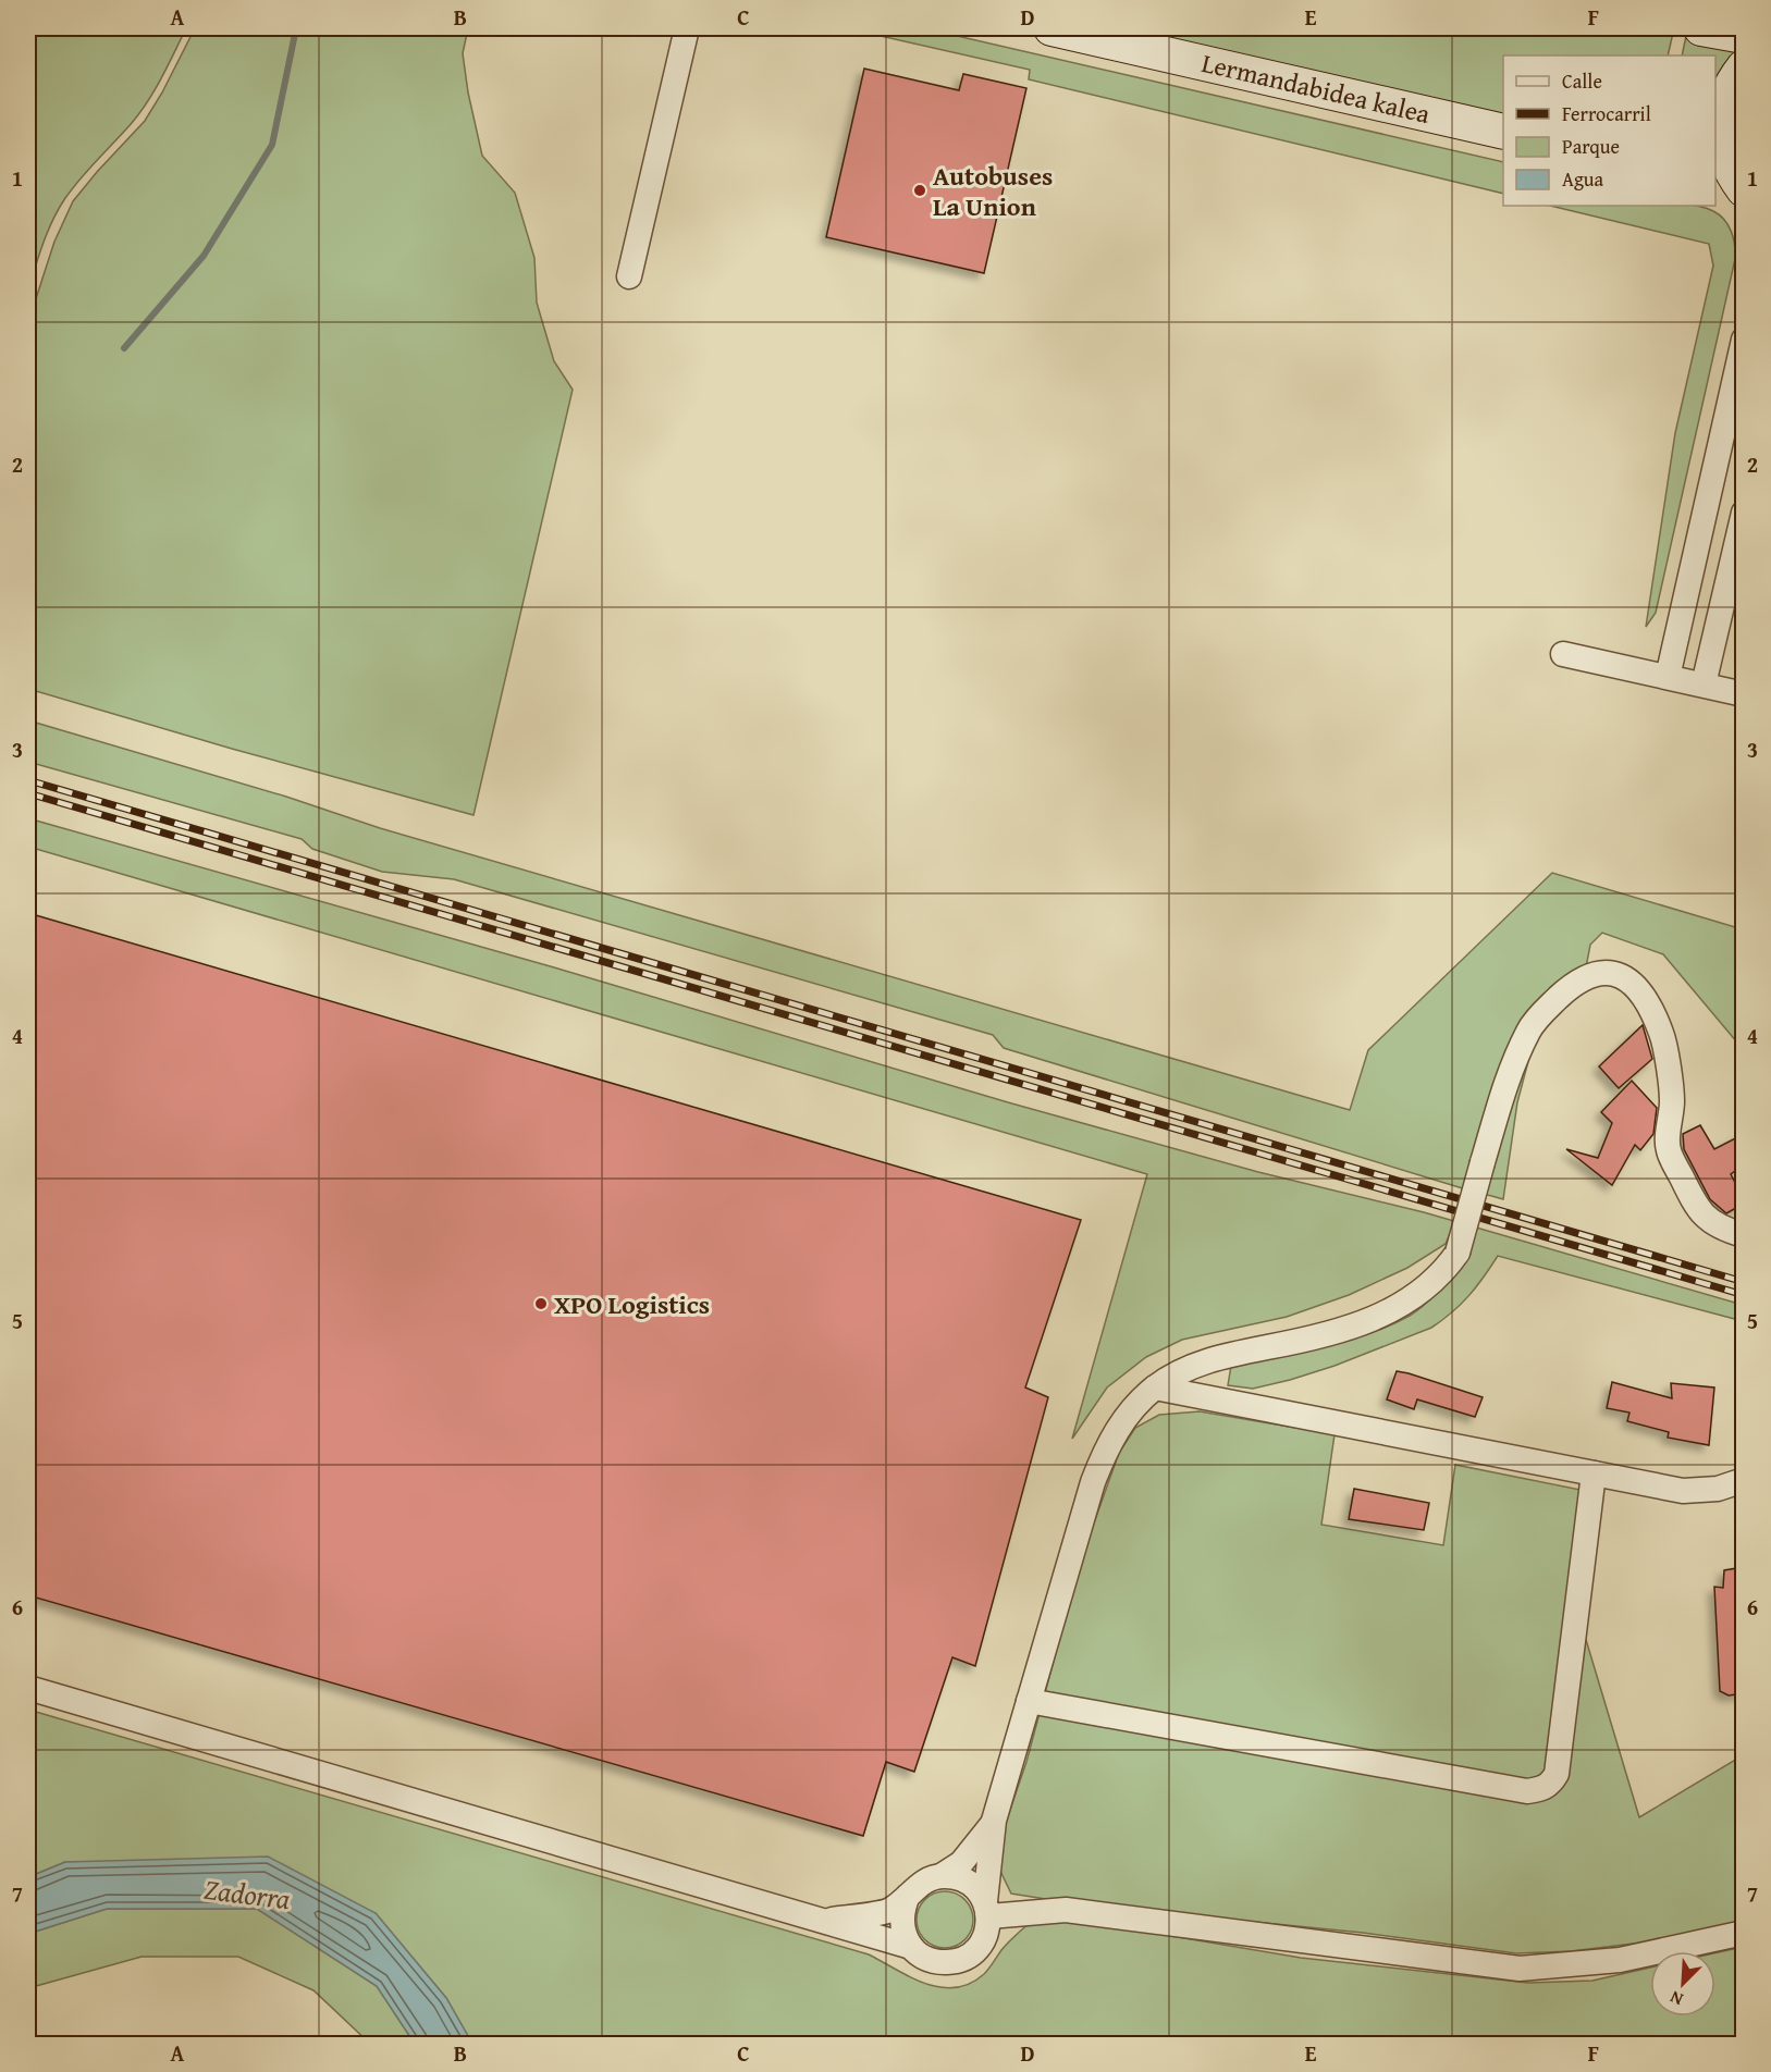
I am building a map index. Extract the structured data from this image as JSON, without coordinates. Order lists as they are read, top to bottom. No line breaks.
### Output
{"streets":{"street":["Lermandabidea kalea"]},"water":["Zadorra"],"places":["Autobuses La Union","XPO Logistics"],"legend":["Calle","Ferrocarril","Parque","Agua"],"north":"bottom left","grid":{"columns":["A","B","C","D","E","F"],"rows":["1","2","3","4","5","6","7"]}}
